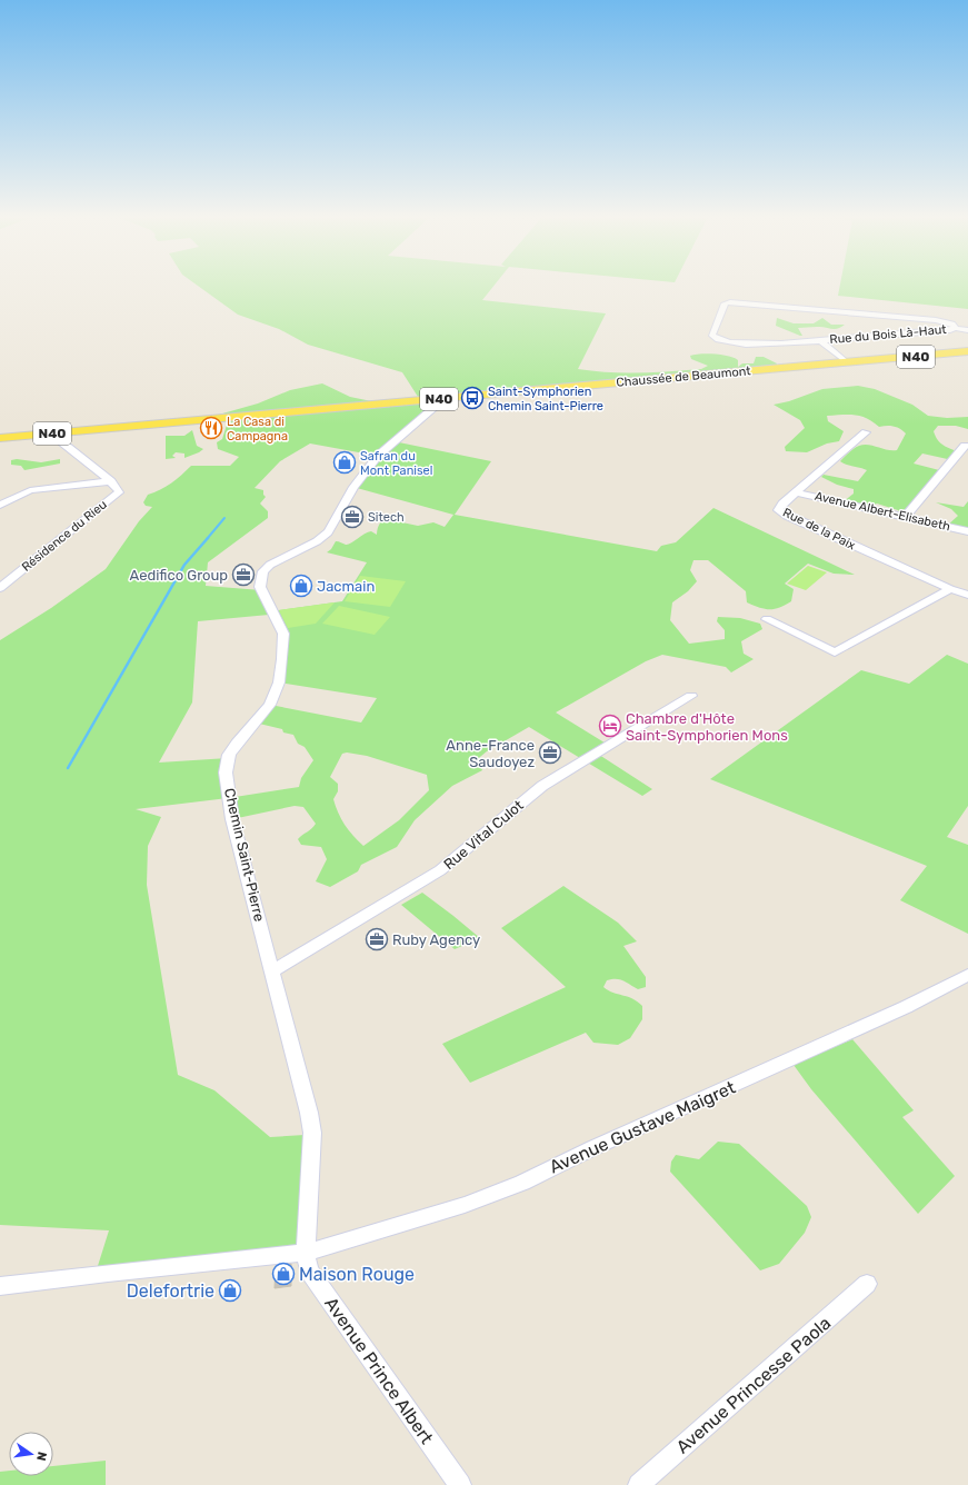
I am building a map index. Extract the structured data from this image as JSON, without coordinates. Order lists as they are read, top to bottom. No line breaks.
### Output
{"streets":{"main road":["N40","Chaussée de Beaumont"],"street":["Rue du Bois Là-Haut","Avenue Albert-Elisabeth","Rue de la Paix","Résidence du Rieu","Rue Vital Culot","Chemin Saint-Pierre","Avenue Gustave Maigret","Avenue Prince Albert","Avenue Princesse Paola"]},"crossings":[["Rue du Bois Là-Haut","Chaussée de Beaumont"],["Chaussée de Beaumont","Résidence du Rieu"],["Chaussée de Beaumont","Chemin Saint-Pierre"],["Avenue Albert-Elisabeth","Rue de la Paix"],["Rue Vital Culot","Chemin Saint-Pierre"],["Chemin Saint-Pierre","Avenue Gustave Maigret"],["Chemin Saint-Pierre","Avenue Prince Albert"],["Avenue Gustave Maigret","Avenue Prince Albert"]],"places":{"bus stop":["Saint-Symphorien Chemin Saint-Pierre"],"restaurant":["La Casa di Campagna"],"shop":["Safran du Mont Panisel","Jacmain","Maison Rouge","Delefortrie"],"office":["Sitech","Aedifico Group","Anne-France Saudoyez","Ruby Agency"],"hotel":["Chambre d'Hôte Saint-Symphorien Mons"]},"north":"right"}
